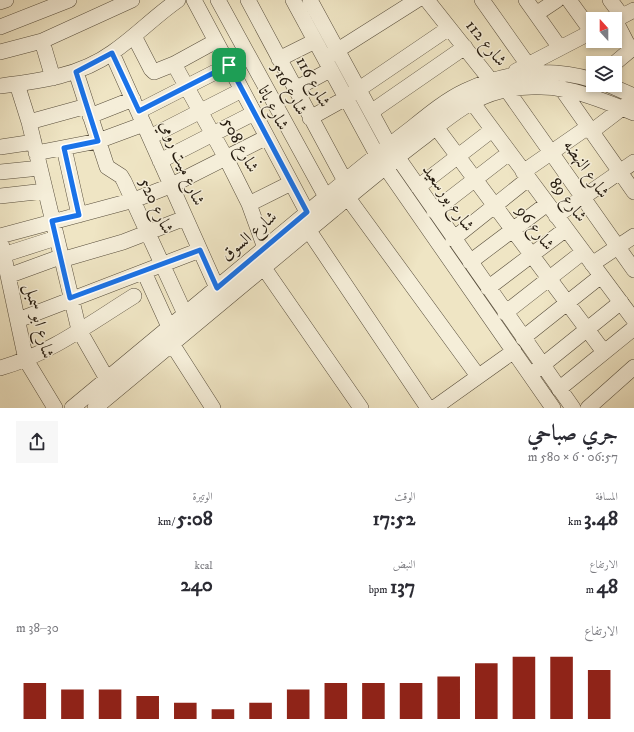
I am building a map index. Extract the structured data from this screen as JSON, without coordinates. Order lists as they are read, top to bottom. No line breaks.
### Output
{"streets":{"street":["شارع 112","شارع 116","شارع 516","شارع باتا","شارع 508","شارع ميت رومي","شارع النهضه","شارع بورسعيد","شارع 89","شارع 520","شارع 96","شارع السوق","شارع ابو سمبل"]},"crossings":[["شارع 112","شارع النهضه"],["شارع 116","شارع السوق"],["شارع 516","شارع السوق"],["شارع باتا","شارع السوق"],["شارع 508","شارع السوق"],["شارع ميت رومي","شارع السوق"],["شارع بورسعيد","شارع السوق"],["شارع 520","شارع السوق"]],"north":"top","page":{"heading":["جري صباحي","06:57 · 6 × 580 m"],"stats":[["المسافة","3.48 km"],["الوقت","17:52"],["الوتيرة","5:08 /km"],["الارتفاع","48 m"],["النبض","137 bpm"],["kcal","240"]],"chart":["الارتفاع","30–38 m"]}}
